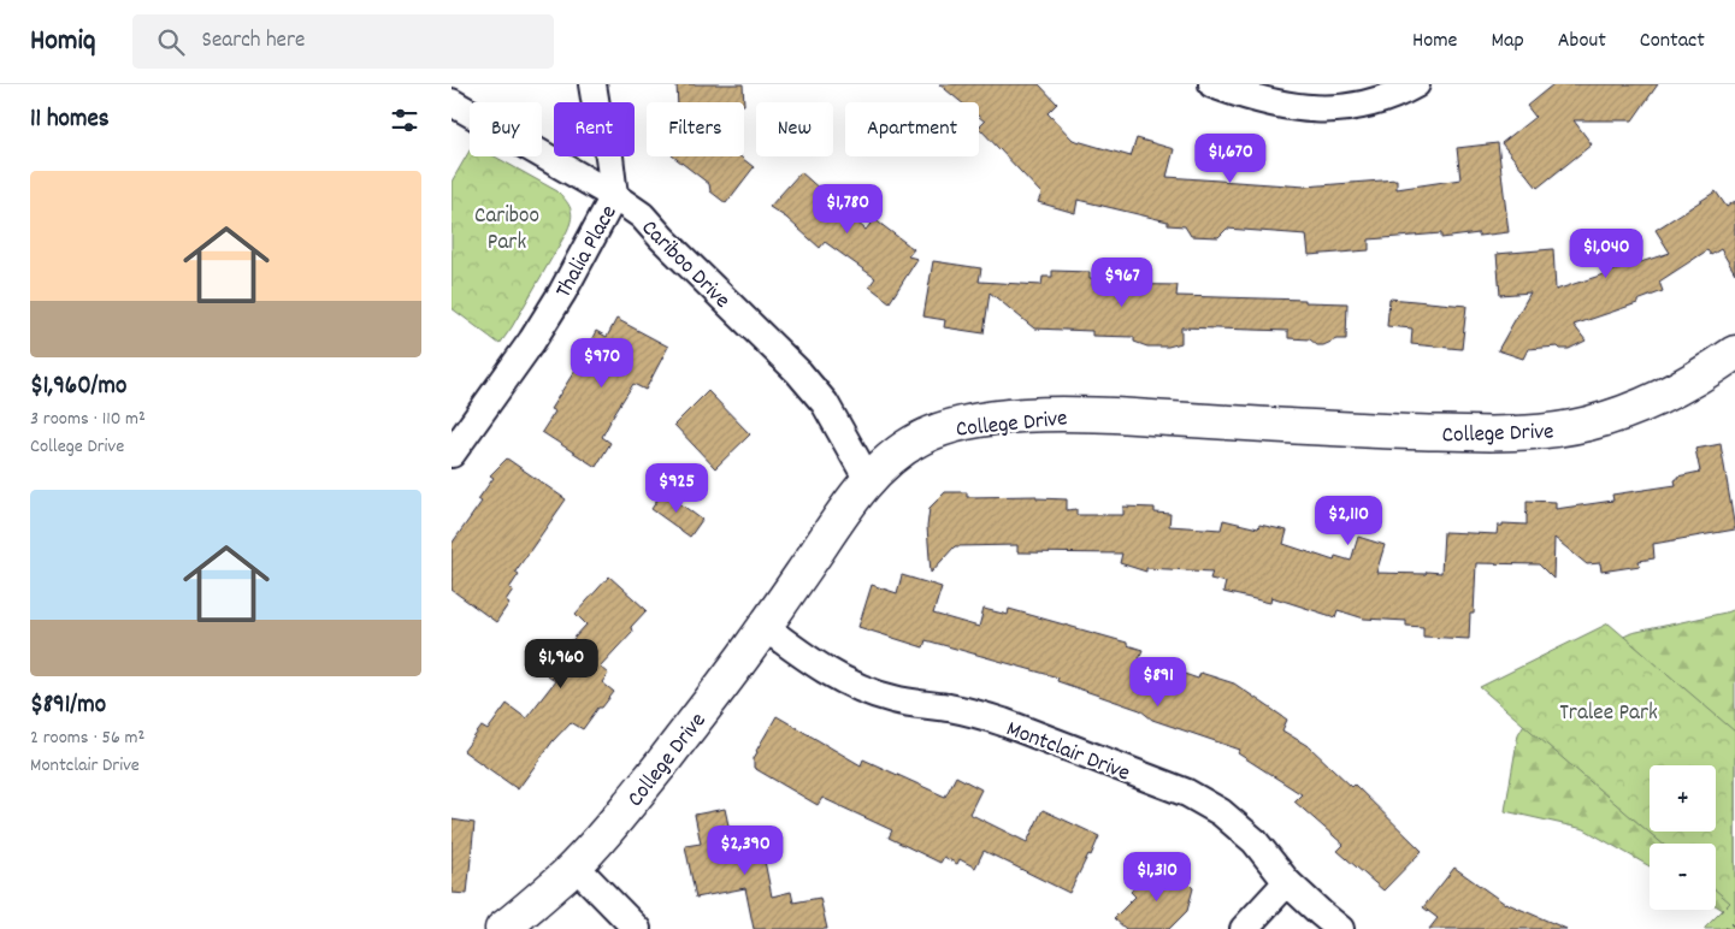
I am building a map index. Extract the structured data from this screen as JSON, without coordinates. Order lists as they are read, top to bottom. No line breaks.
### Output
{"streets":{"street":["Thalia Place","Cariboo Drive","College Drive","Montclair Drive"]},"crossings":[["Thalia Place","Cariboo Drive"],["Cariboo Drive","College Drive"],["College Drive","Montclair Drive"]],"parks":["Cariboo Park","Tralee Park"],"page":{"header":"Homiq","search":"Search here","nav":["Home","Map","About","Contact"],"heading":"11 homes","chip":["Buy","Rent","Filters","New","Apartment"],"price":["$1,670","$1,780","$1,040","$967","$970","$925","$2,110","$1,960","$891","$2,390","$1,310"],"list":[{"name":"$1,960/mo","note":"3 rooms · 110 m² · College Drive"},{"name":"$891/mo","note":"2 rooms · 56 m² · Montclair Drive"}],"map_buttons":["+","−"]}}
